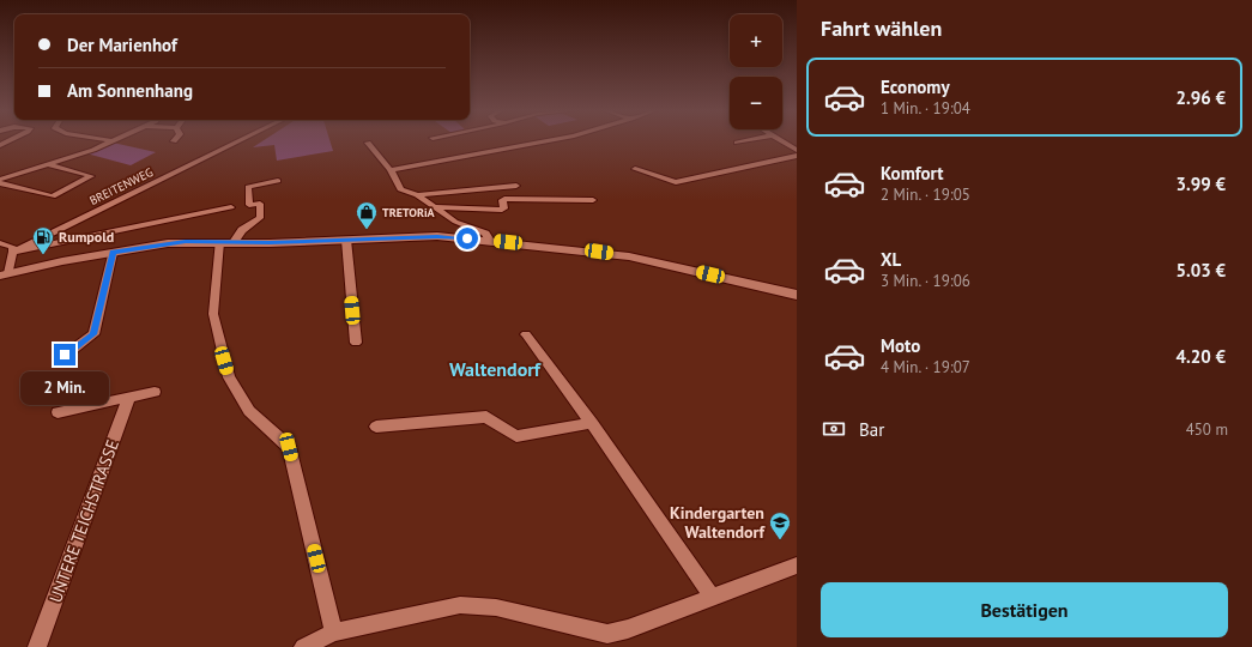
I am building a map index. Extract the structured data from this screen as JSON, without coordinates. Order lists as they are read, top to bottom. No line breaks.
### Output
{"streets":{"street":["BREITENWEG","UNTERE TEICHSTRASSE"]},"districts":["Waltendorf"],"places":{"shop":["TRETORiA"],"fuel station":["Rumpold"],"school or university":["Kindergarten Waltendorf"]},"page":{"heading":"Fahrt wählen","map_buttons":["+","−"],"banner":["Der Marienhof","Am Sonnenhang"],"list":[{"name":"Economy","note":"1 Min. · 19:04","value":"2.96 €"},{"name":"Komfort","note":"2 Min. · 19:05","value":"3.99 €"},{"name":"XL","note":"3 Min. · 19:06","value":"5.03 €"},{"name":"Moto","note":"4 Min. · 19:07","value":"4.20 €"}],"bubble":"2 Min.","pay":["Bar","450 m"],"buttons":"Bestätigen"}}
